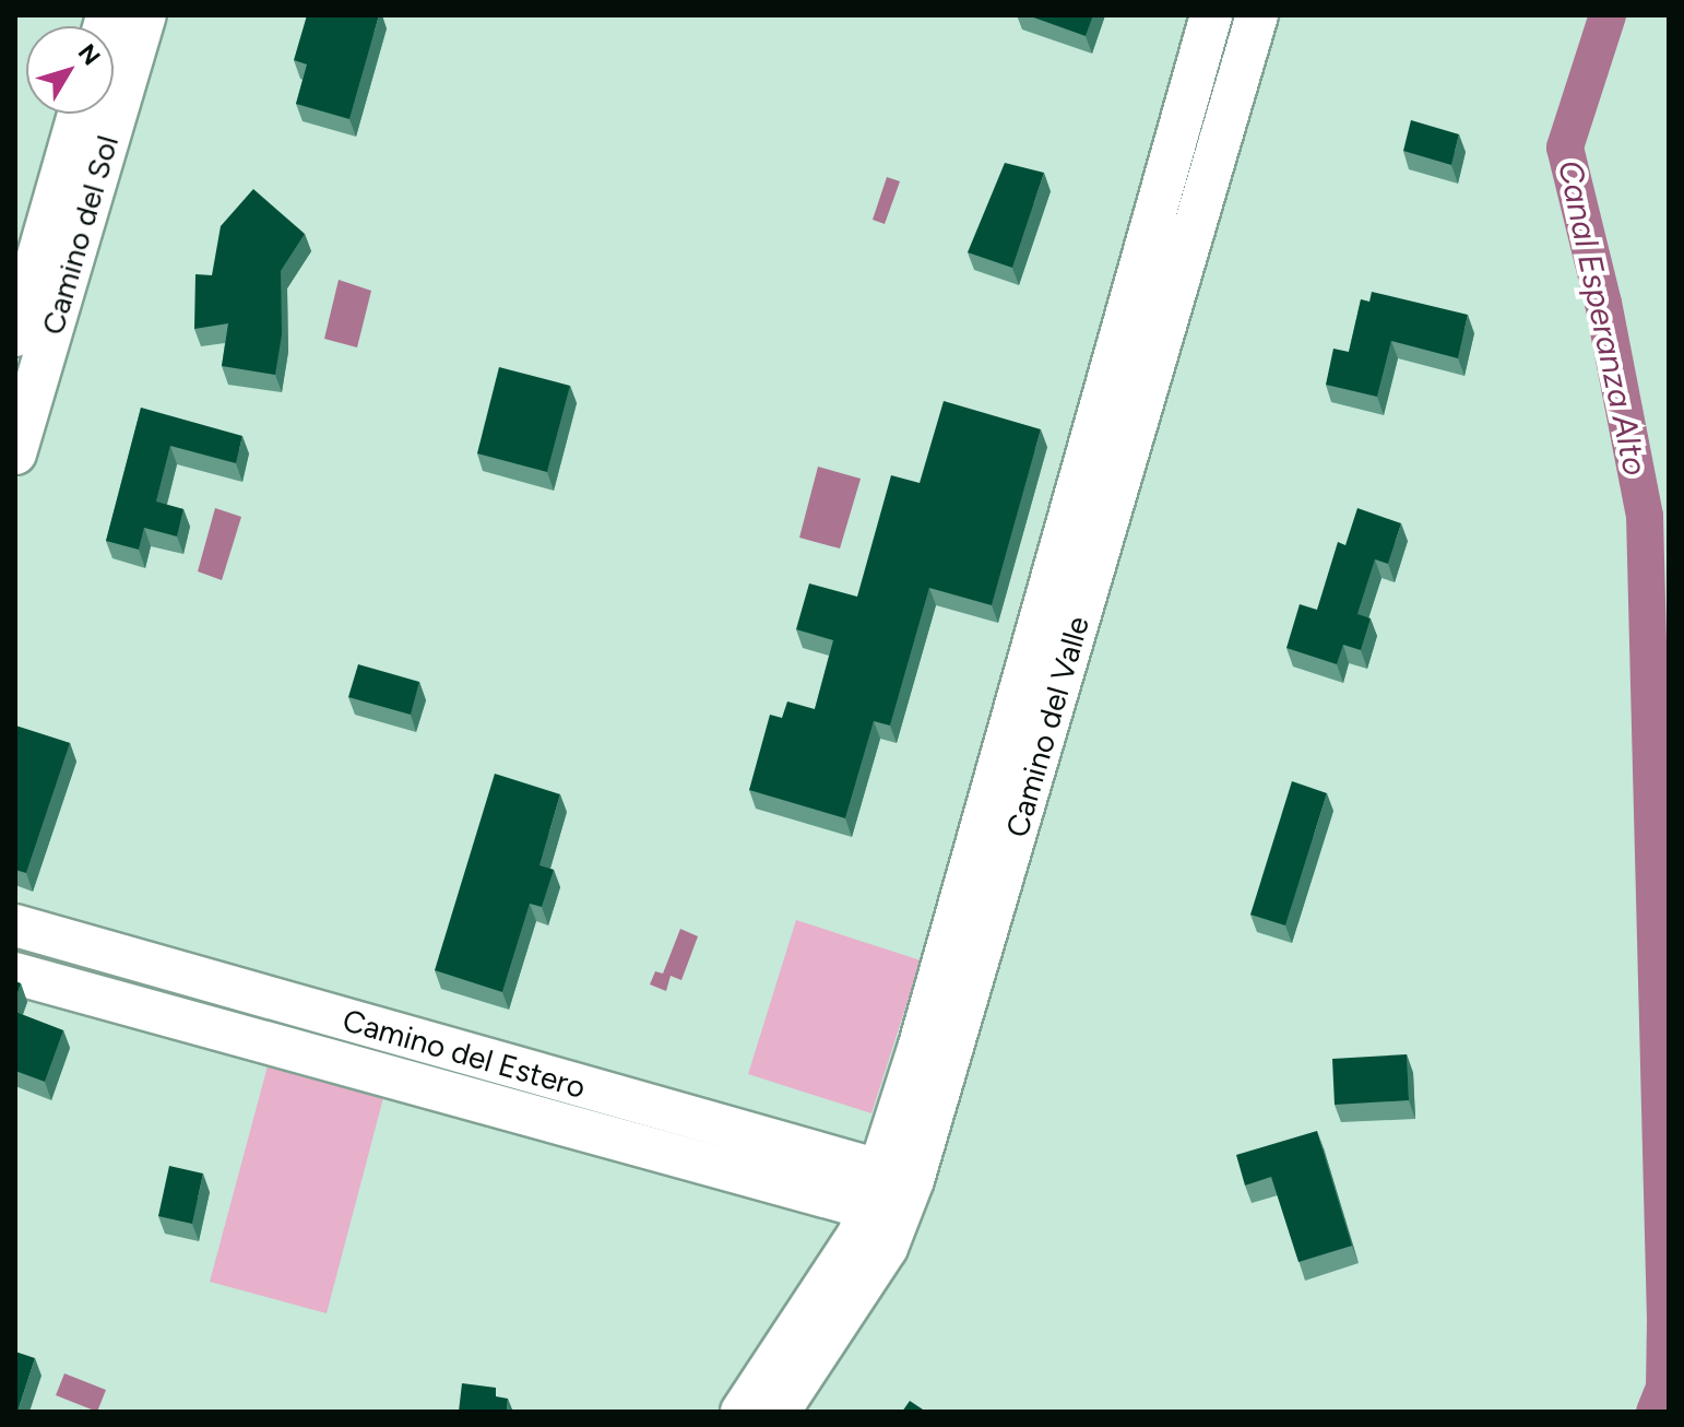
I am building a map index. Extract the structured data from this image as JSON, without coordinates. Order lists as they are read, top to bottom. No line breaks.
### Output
{"streets":{"street":["Camino del Sol","Camino del Valle","Camino del Estero"]},"crossings":[["Camino del Valle","Camino del Estero"]],"water":["Canal Esperanza Alto"],"north":"top right"}
